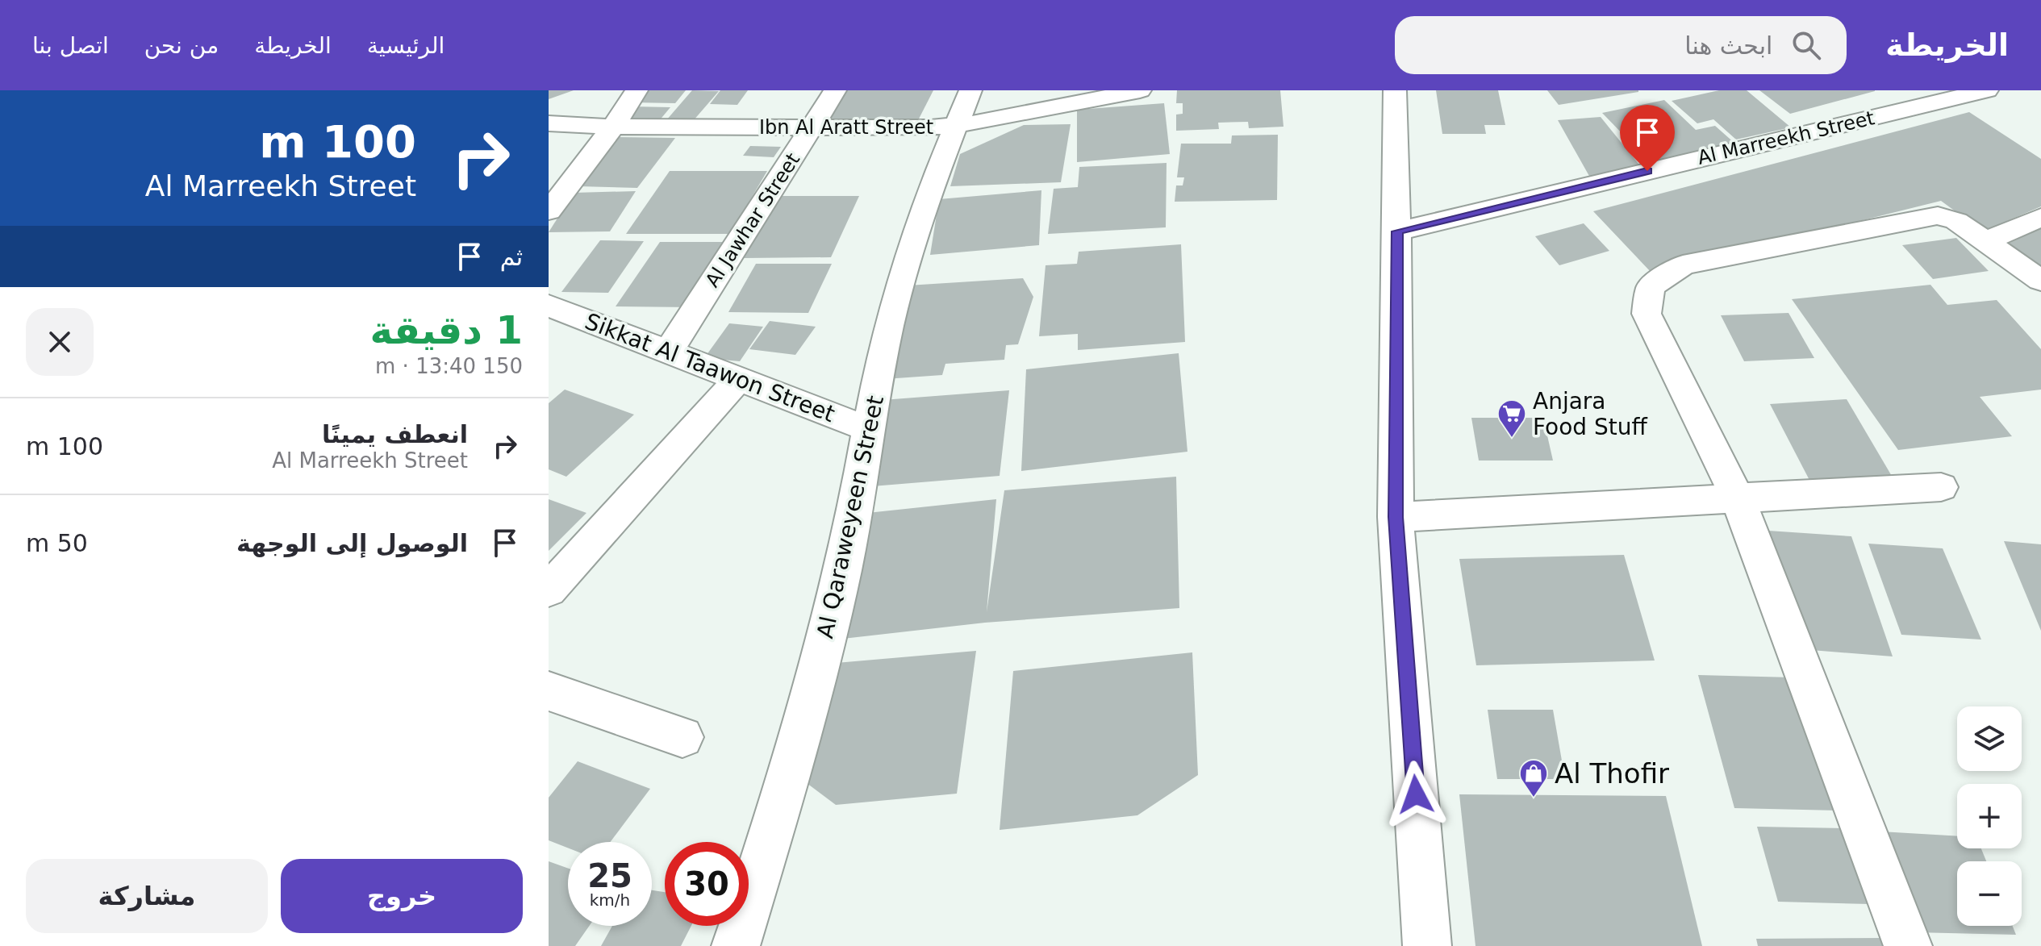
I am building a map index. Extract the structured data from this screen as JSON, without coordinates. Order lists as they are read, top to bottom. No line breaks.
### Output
{"streets":{"street":["Ibn Al Aratt Street","Al Marreekh Street","Al Jawhar Street","Sikkat Al Taawon Street","Al Qaraweyeen Street"]},"crossings":[["Ibn Al Aratt Street","Al Jawhar Street"],["Ibn Al Aratt Street","Al Qaraweyeen Street"],["Al Jawhar Street","Sikkat Al Taawon Street"],["Sikkat Al Taawon Street","Al Qaraweyeen Street"]],"places":{"supermarket":["Anjara Food Stuff"],"shop":["Al Thofir"]},"page":{"header":"الخريطة","search":"ابحث هنا","nav":["الرئيسية","الخريطة","من نحن","اتصل بنا"],"turn":["100 m","Al Marreekh Street"],"then":"ثم","heading":["1 دقيقة","150 m · 13:40"],"list":[{"name":"انعطف يمينًا","note":"Al Marreekh Street","value":"100 m"},{"name":"الوصول إلى الوجهة","value":"50 m"}],"map_buttons":["+","−"],"speed":"25 km/h","limit":"30","buttons":["خروج","مشاركة"]}}
